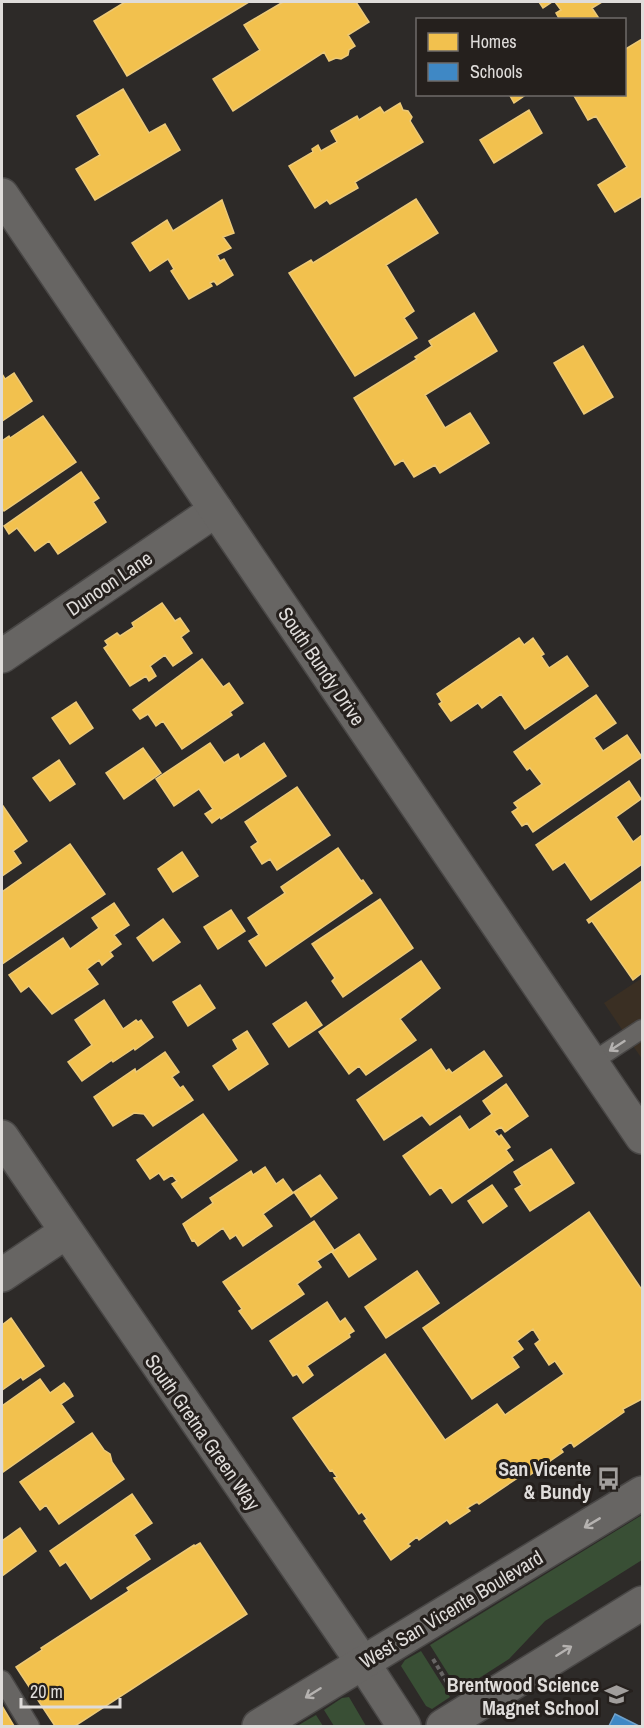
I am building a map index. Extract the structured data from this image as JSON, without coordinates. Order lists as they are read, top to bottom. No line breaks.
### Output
{"streets":{"street":["Dunoon Lane","South Bundy Drive","South Gretna Green Way","West San Vicente Boulevard"]},"crossings":[["Dunoon Lane","South Bundy Drive"],["South Gretna Green Way","West San Vicente Boulevard"]],"places":{"bus stop":["San Vicente & Bundy"],"school or university":["Brentwood Science Magnet School"]},"legend":["Homes","Schools"],"scale_bar":"20 m"}
